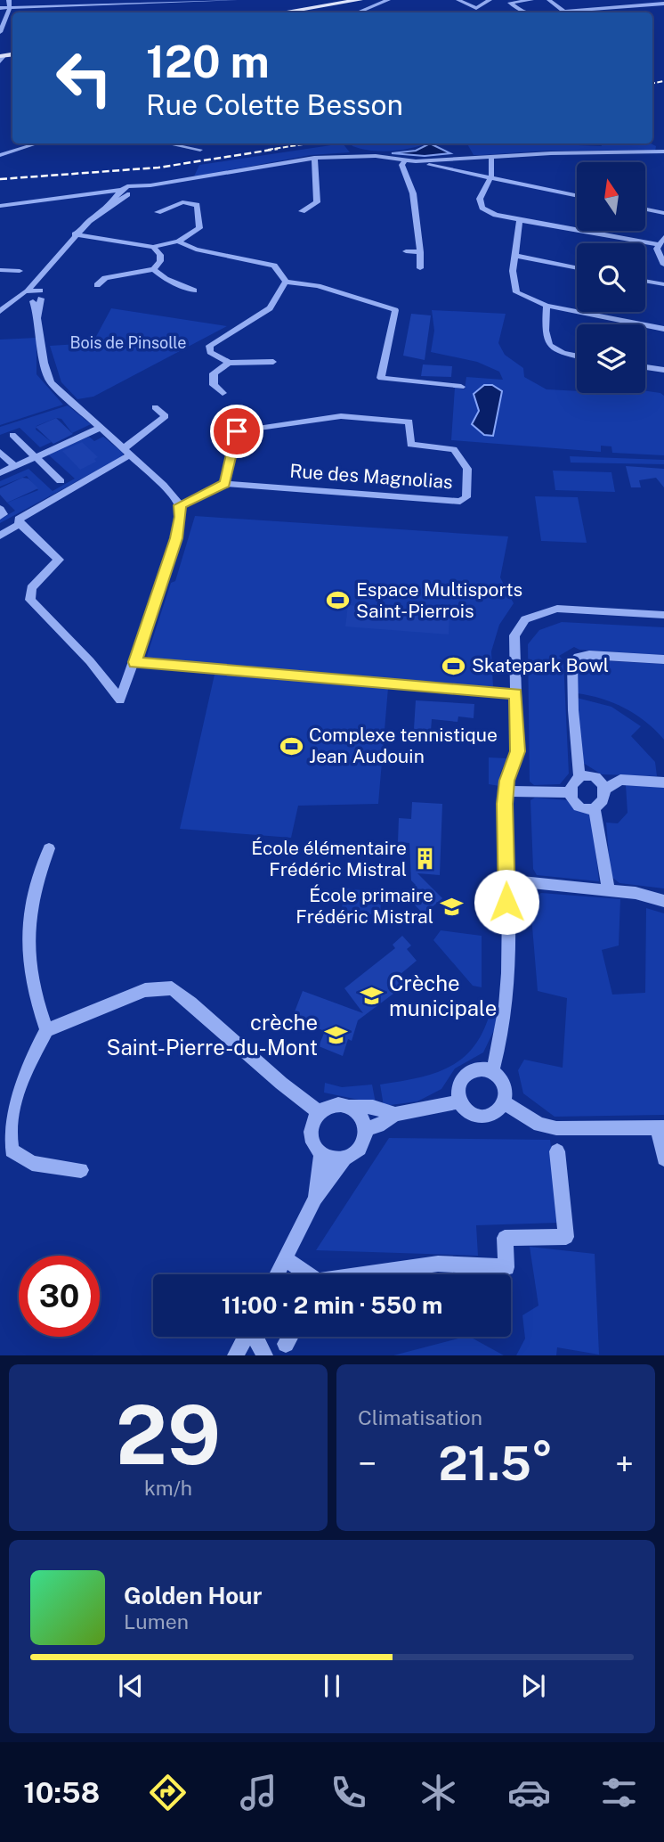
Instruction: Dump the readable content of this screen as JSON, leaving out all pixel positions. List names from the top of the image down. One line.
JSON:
{"streets":{"street":["Rue des Magnolias"]},"parks":["Bois de Pinsolle"],"places":{"sports":["Espace Multisports Saint-Pierrois","Skatepark Bowl","Complexe tennistique Jean Audouin"],"building":["École élémentaire Frédéric Mistral"],"school or university":["École primaire Frédéric Mistral","Crèche municipale","crèche Saint-Pierre-du-Mont"]},"north":"top","page":{"turn":["120 m","Rue Colette Besson"],"limit":"30","trip":"11:00 · 2 min · 550 m","tile":[["29","km/h"],"Climatisation"],"heat":["−","21.5°","+"],"song":["Golden Hour","Lumen"],"tabs":"10:58"}}
